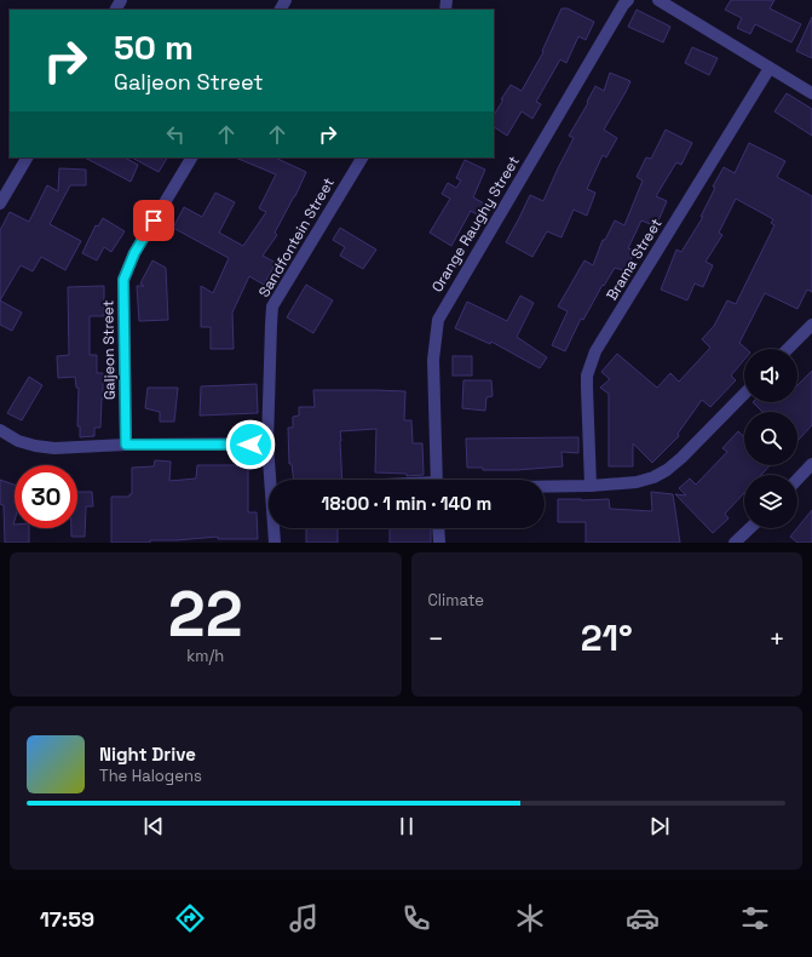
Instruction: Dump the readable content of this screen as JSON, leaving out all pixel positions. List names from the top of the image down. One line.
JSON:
{"streets":{"street":["Orange Raughy Street","Sandfontein Street","Brama Street","Galjeon Street"]},"page":{"turn":["50 m","Galjeon Street"],"limit":"30","trip":"18:00 · 1 min · 140 m","tile":[["22","km/h"],"Climate"],"heat":["−","21°","+"],"song":["Night Drive","The Halogens"],"tabs":"17:59"}}
